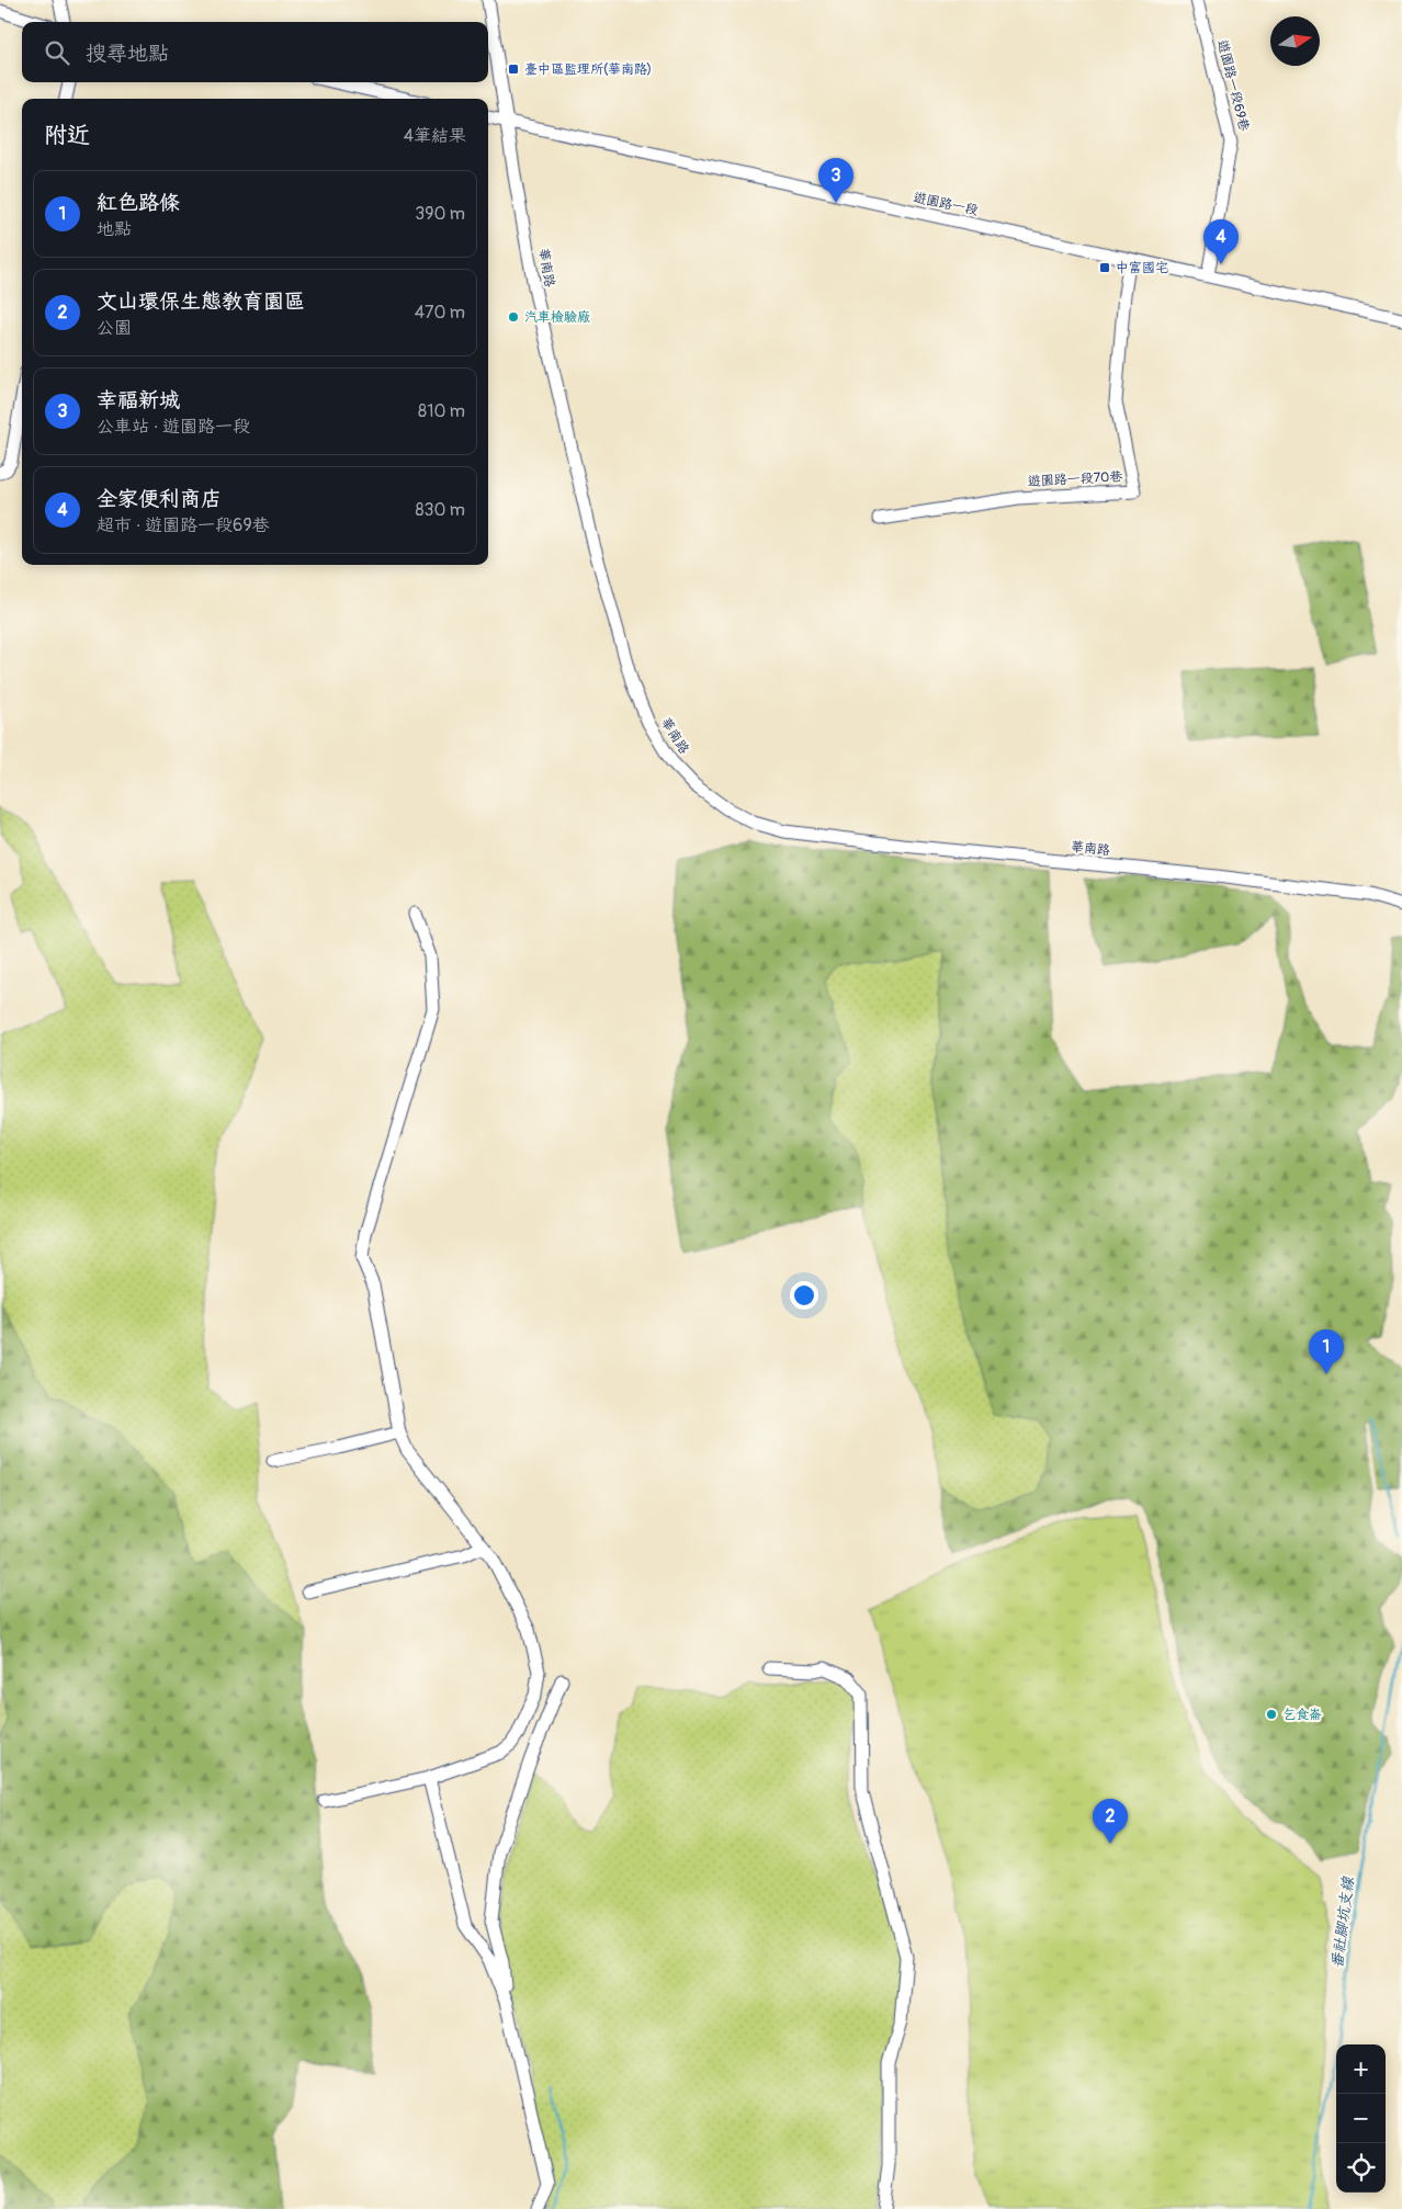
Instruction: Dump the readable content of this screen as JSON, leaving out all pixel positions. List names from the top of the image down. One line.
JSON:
{"streets":{"street":["遊園路一段69巷","遊園路一段","華南路","遊園路一段70巷"]},"crossings":[["遊園路一段69巷","遊園路一段"],["遊園路一段","華南路"],["遊園路一段","遊園路一段70巷"]],"water":["番社腳坑支線"],"places":{"transit":["臺中區監理所(華南路)","中富國宅"],"other":["汽車檢驗廠","乞食崙"]},"north":"right","page":{"search":"搜尋地點","heading":["附近","4筆結果"],"pins":["3","4","1","2"],"list":[{"mark":"1","name":"紅色路條","note":"地點","value":"390 m"},{"mark":"2","name":"文山環保生態教育園區","note":"公園","value":"470 m"},{"mark":"3","name":"幸福新城","note":"公車站 · 遊園路一段","value":"810 m"},{"mark":"4","name":"全家便利商店","note":"超市 · 遊園路一段69巷","value":"830 m"}],"map_buttons":["+","−"]}}
